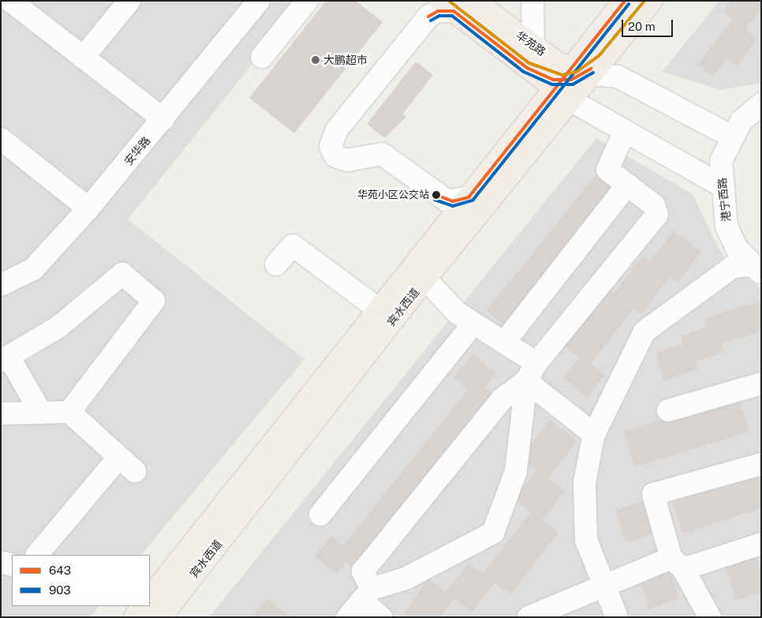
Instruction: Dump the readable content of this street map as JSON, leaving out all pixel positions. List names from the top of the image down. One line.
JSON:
{"streets":{"main road":["华苑路","宾水西道"],"street":["安华路","港宁西路"]},"crossings":[["华苑路","宾水西道"]],"places":["大鹏超市","华苑小区公交站"],"lines":["transit line 643","transit line 903"],"legend":["643","903"],"scale_bar":"20 m"}
